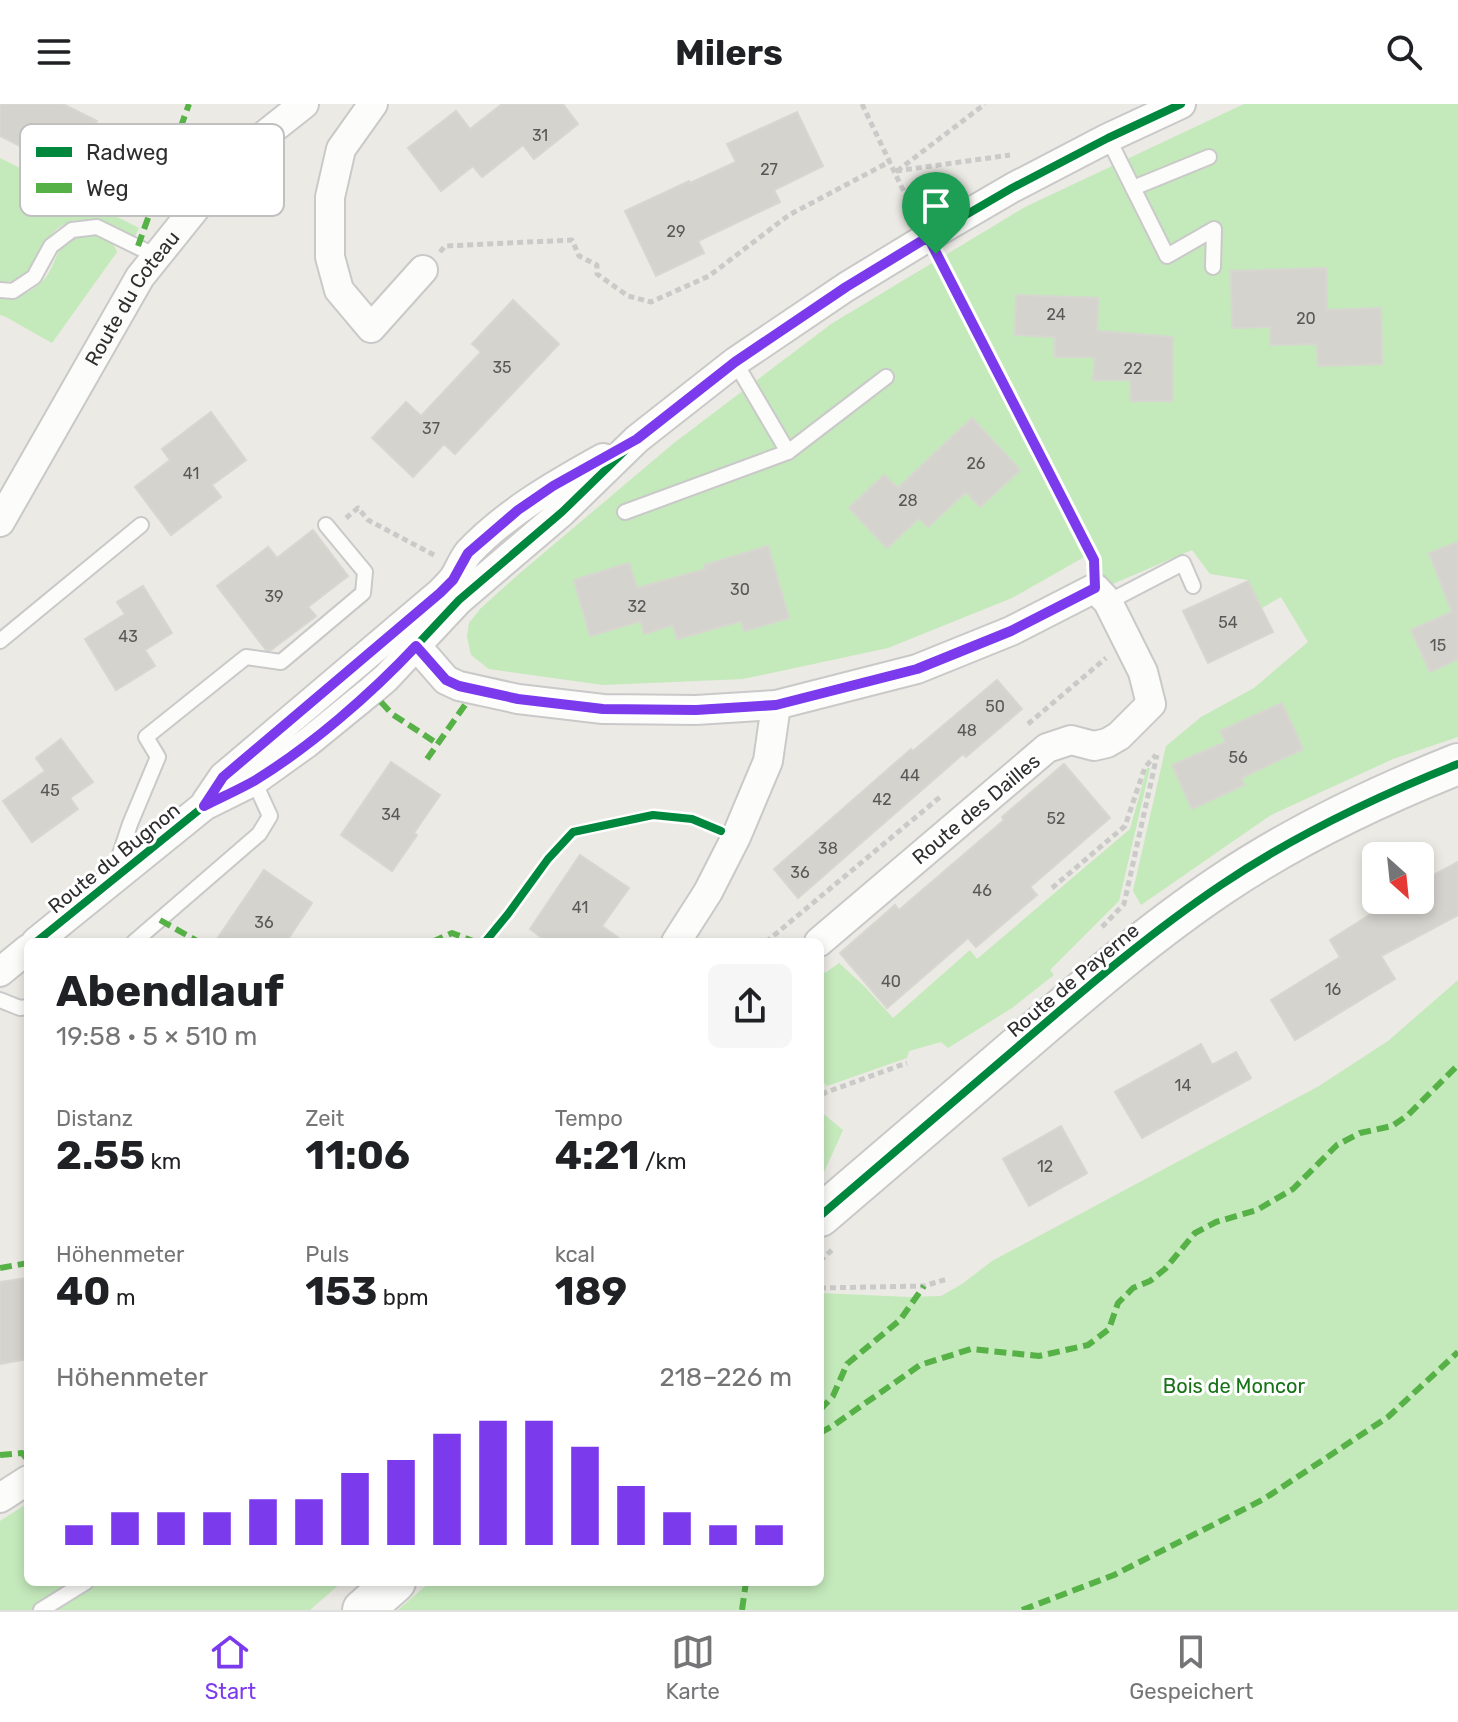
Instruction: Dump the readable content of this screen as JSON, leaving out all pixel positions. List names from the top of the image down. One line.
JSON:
{"streets":{"main road":["Route de Payerne"],"street":["Route du Coteau","Route des Dailles","Route du Bugnon"]},"parks":["Bois de Moncor"],"house_numbers":["31","27","29","24","20","35","22","37","26","41","28","30","39","32","54","43","15","50","48","56","44","45","42","34","52","38","36","46","41","36","40","16","14","12"],"legend":["Radweg","Weg"],"north":"bottom right","page":{"header":"Milers","heading":["Abendlauf","19:58 · 5 × 510 m"],"stats":[["Distanz","2.55 km"],["Zeit","11:06"],["Tempo","4:21 /km"],["Höhenmeter","40 m"],["Puls","153 bpm"],["kcal","189"]],"chart":["Höhenmeter","218–226 m"],"tabs":["Start","Karte","Gespeichert"]}}
